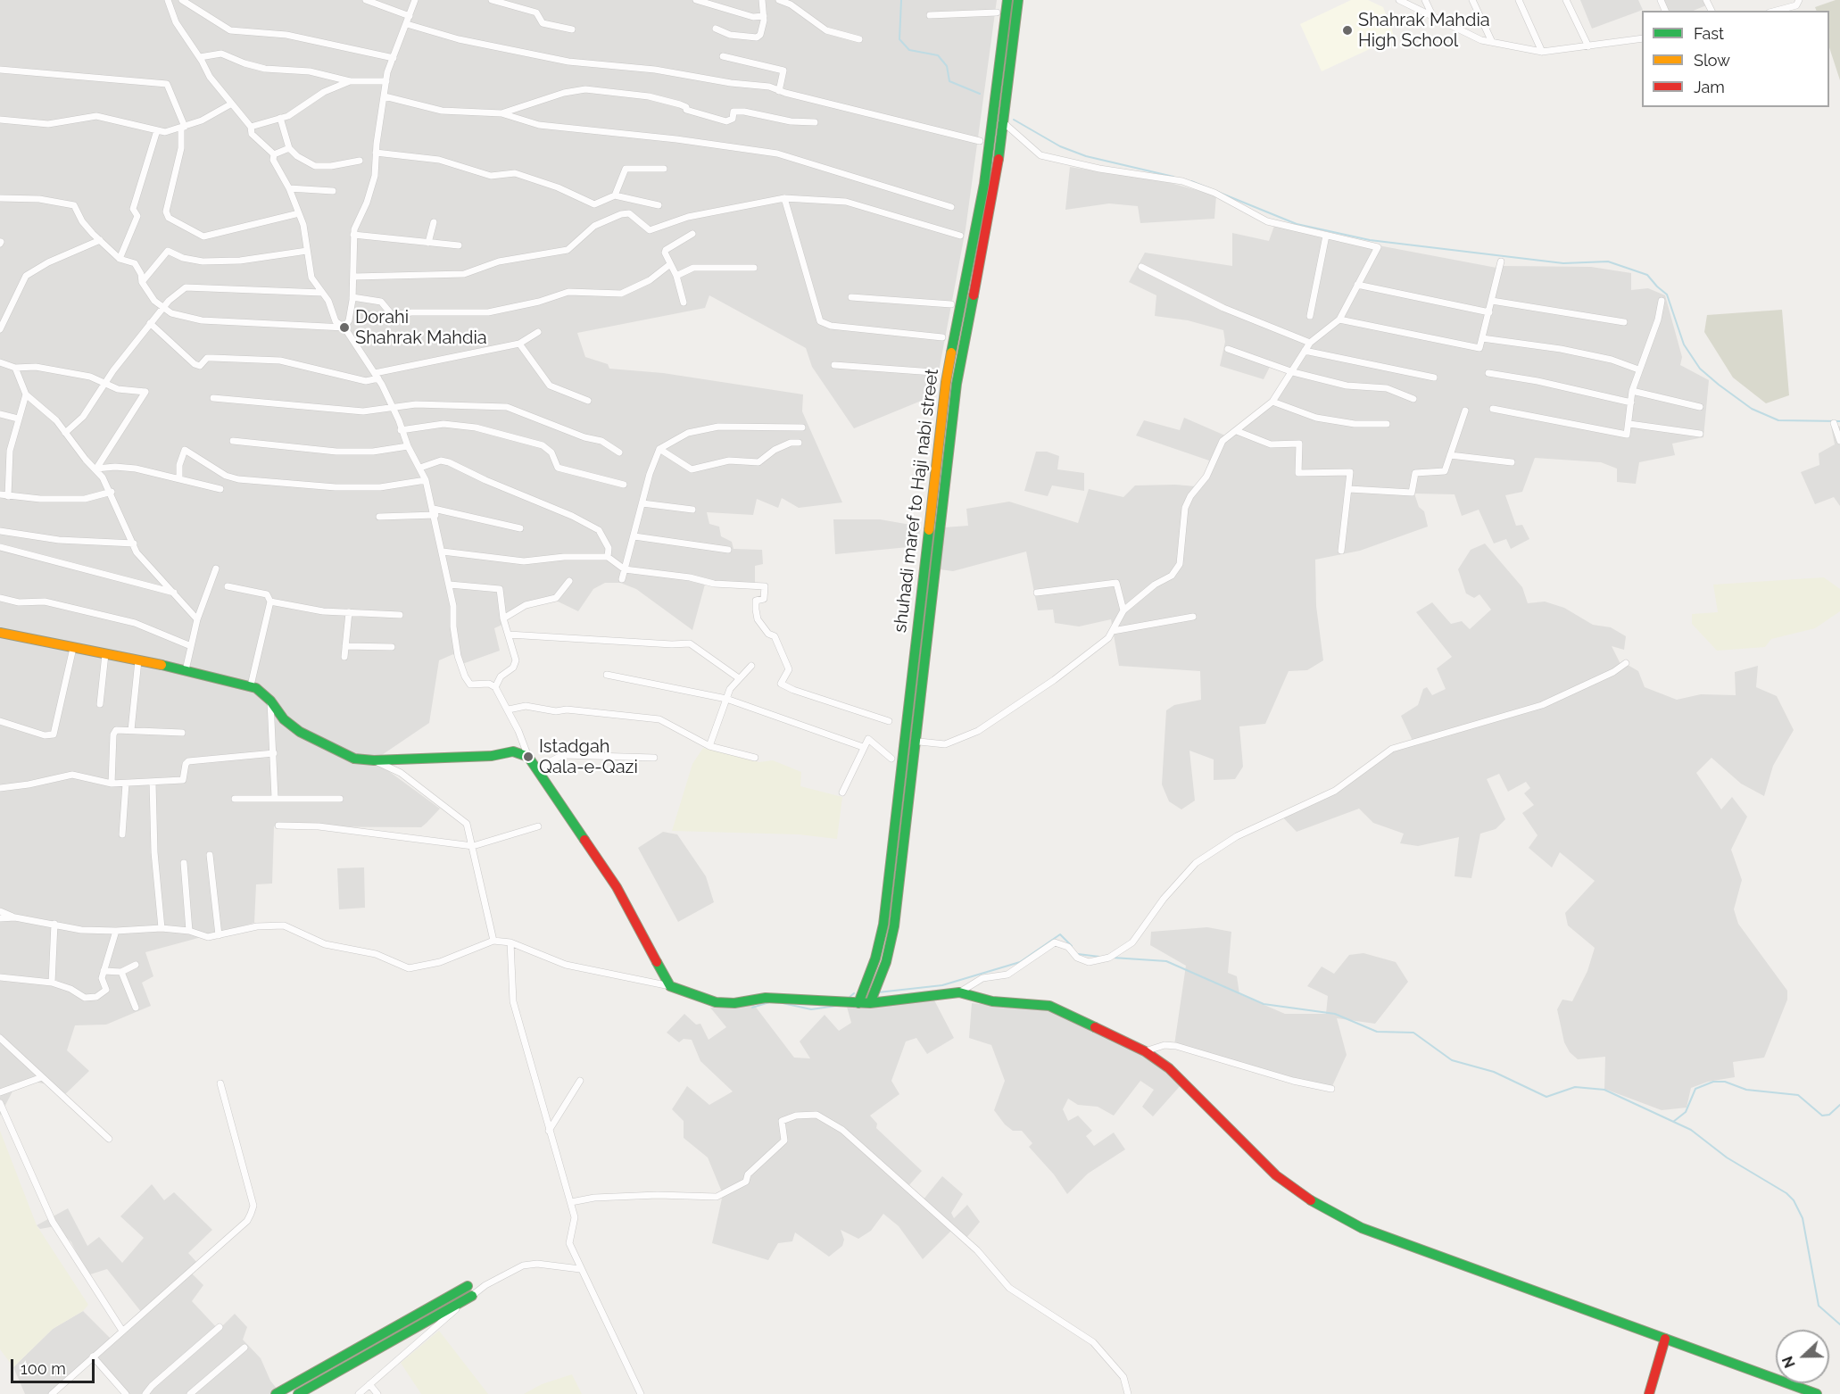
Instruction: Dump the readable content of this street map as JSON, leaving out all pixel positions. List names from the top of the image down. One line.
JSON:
{"streets":{"main road":["shuhadi maref to Haji nabi street"]},"places":["Shahrak Mahdia High School","Dorahi Shahrak Mahdia","Istadgah Qala-e-Qazi"],"legend":["Fast","Slow","Jam"],"scale_bar":"100 m","north":"left"}
